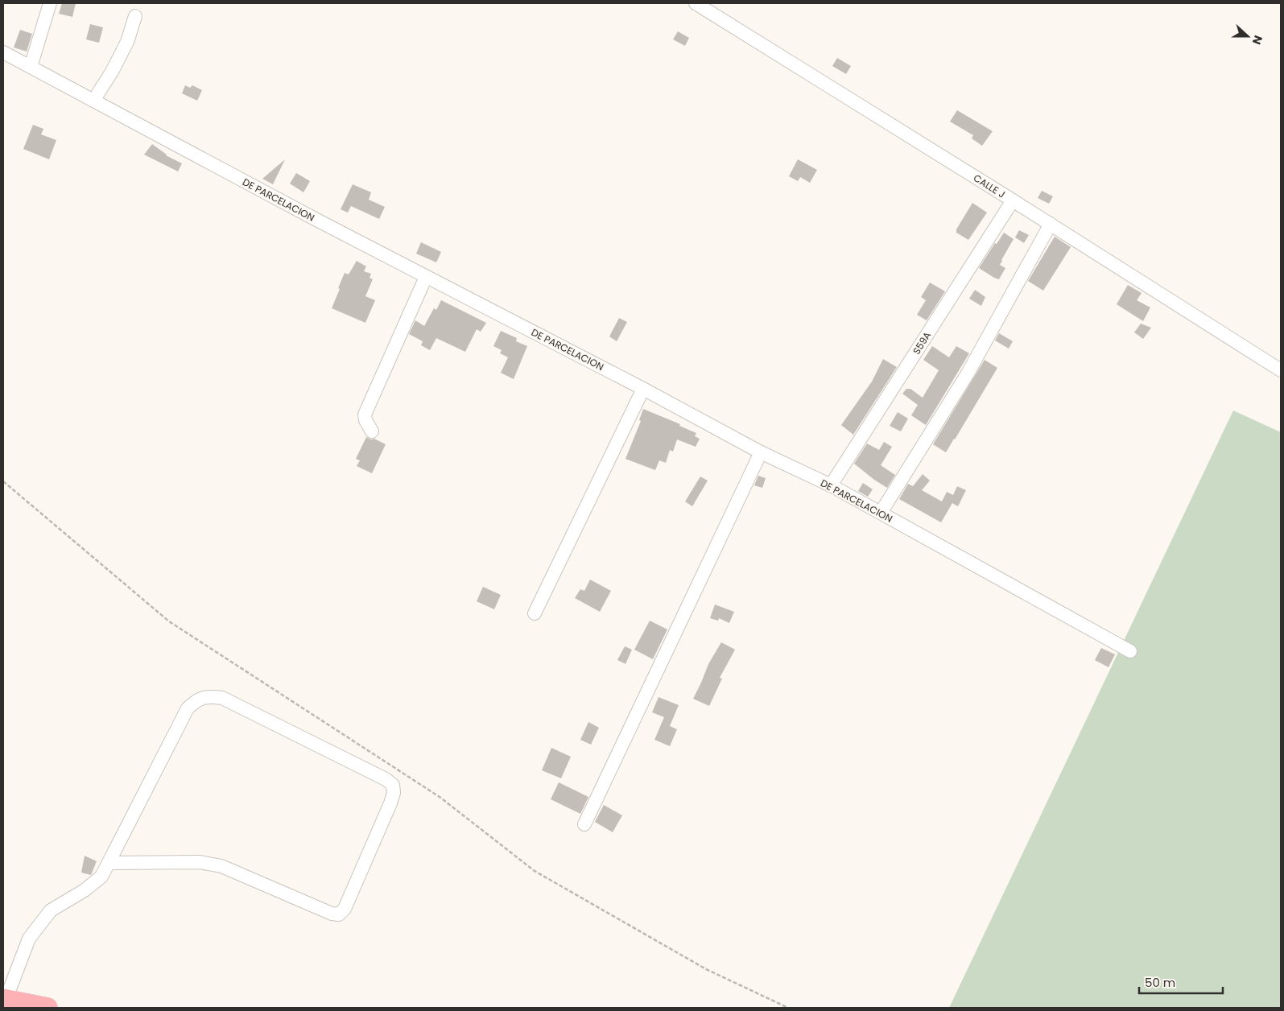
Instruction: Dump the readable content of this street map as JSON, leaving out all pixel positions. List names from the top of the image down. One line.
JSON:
{"streets":{"street":["CALLE J","DE PARCELACION","S59A"]},"crossings":[["CALLE J","S59A"],["DE PARCELACION","S59A"]],"scale_bar":"50 m","north":"right"}
